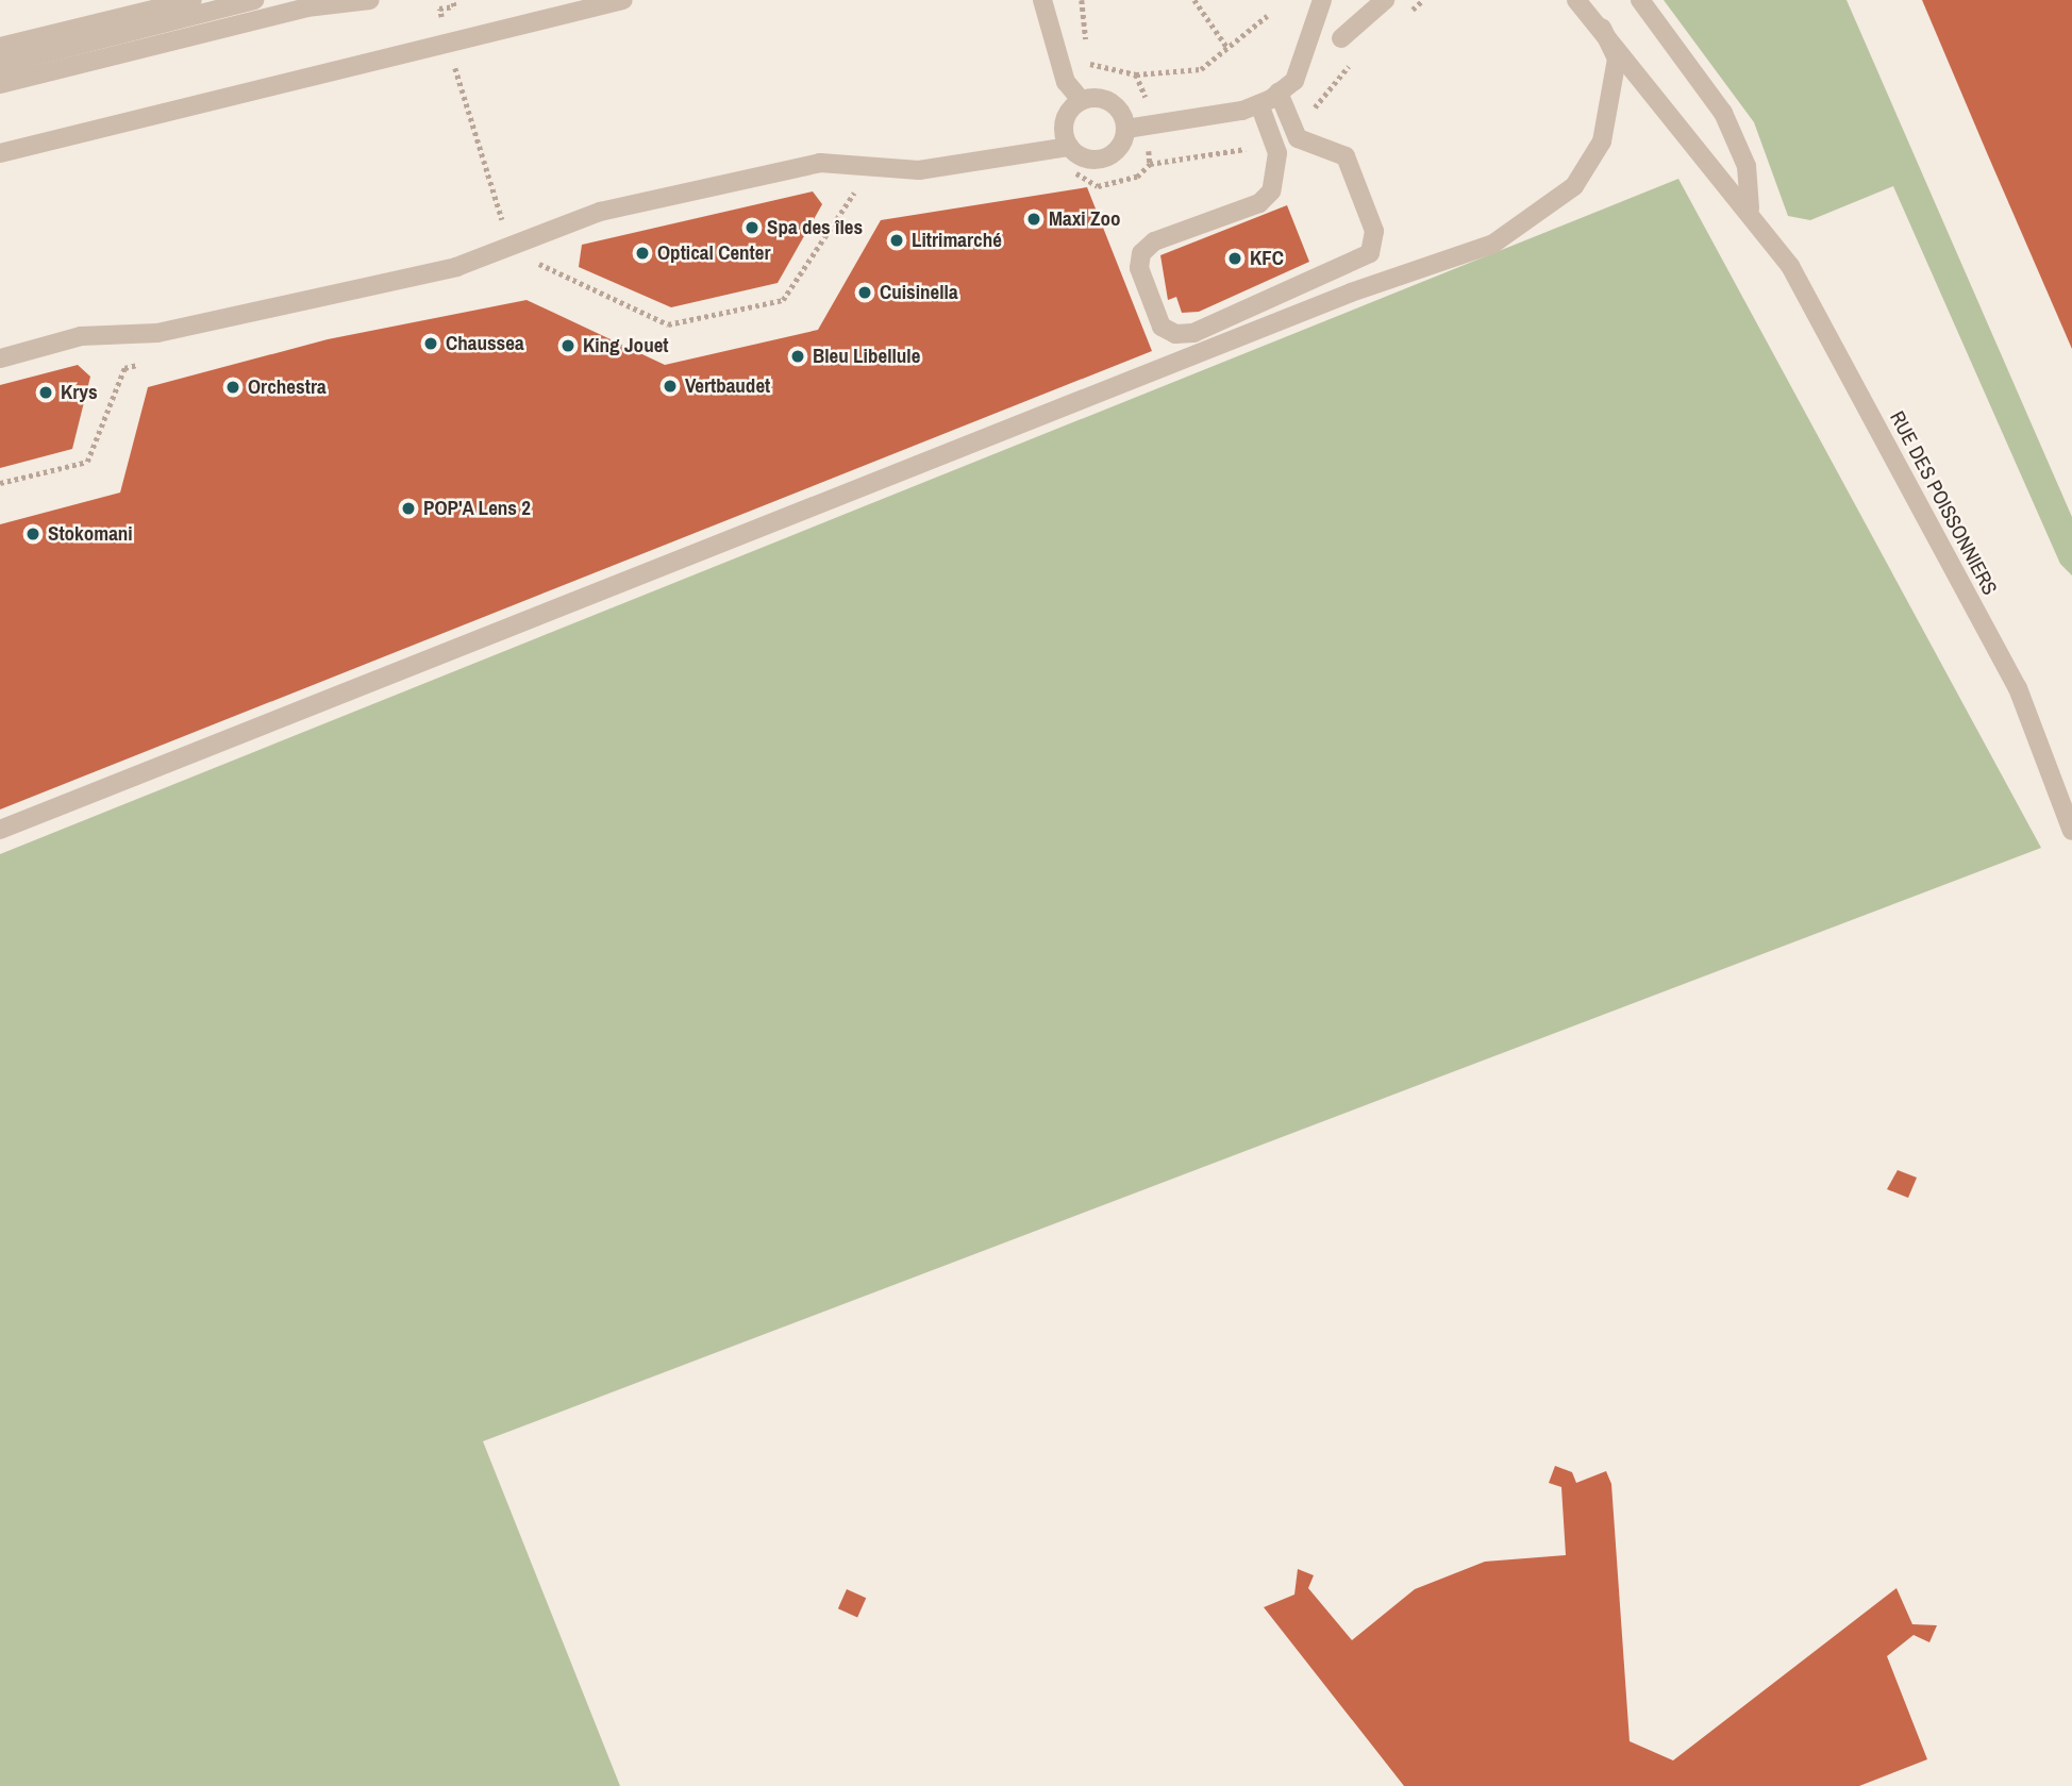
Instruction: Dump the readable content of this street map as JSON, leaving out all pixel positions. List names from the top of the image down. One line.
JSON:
{"streets":{"street":["RUE DES POISSONNIERS"]},"places":["Maxi Zoo","Spa des îles","Litrimarché","Optical Center","KFC","Cuisinella","Chaussea","King Jouet","Bleu Libellule","Vertbaudet","Orchestra","Krys","POP'A Lens 2","Stokomani"]}
